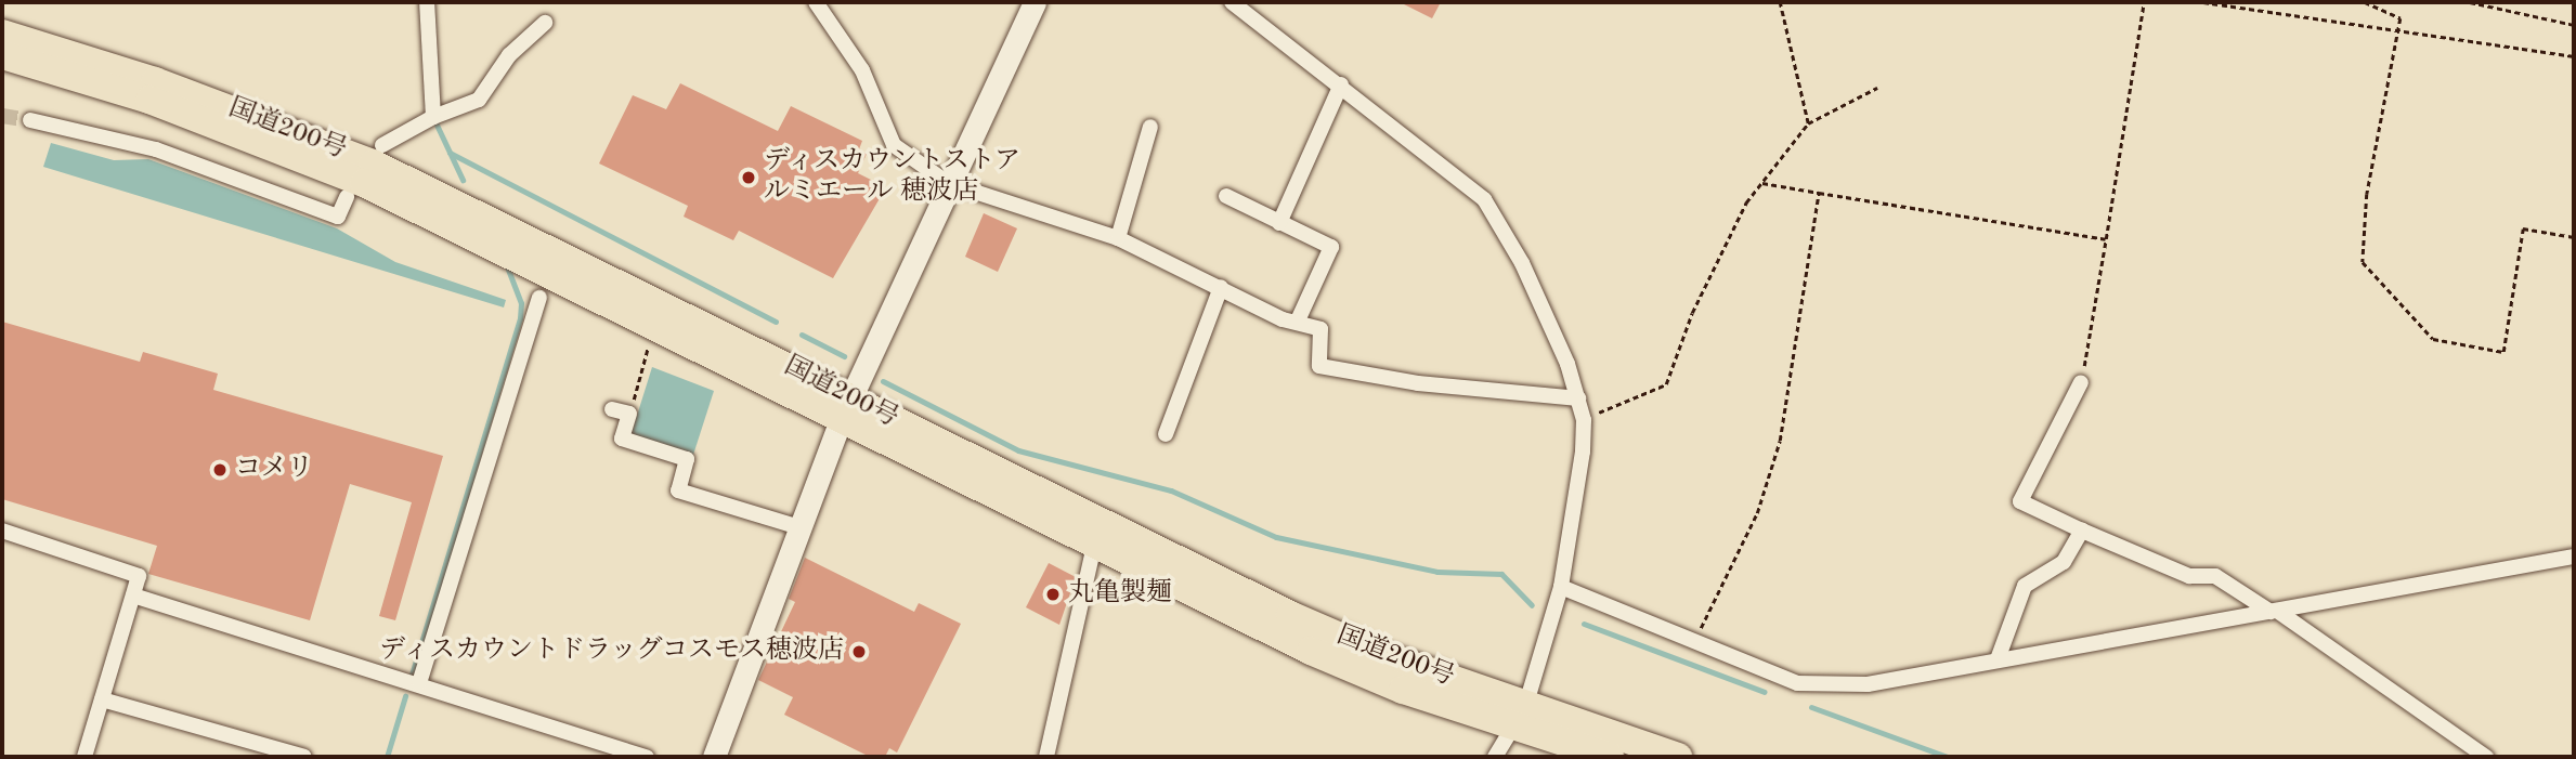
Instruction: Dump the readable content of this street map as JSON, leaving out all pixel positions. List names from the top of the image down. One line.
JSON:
{"streets":{"highway":["国道200号"]},"places":["ディスカウントストア ルミエール 穂波店","コメリ","丸亀製麺","ディスカウントドラッグコスモス穂波店"]}
